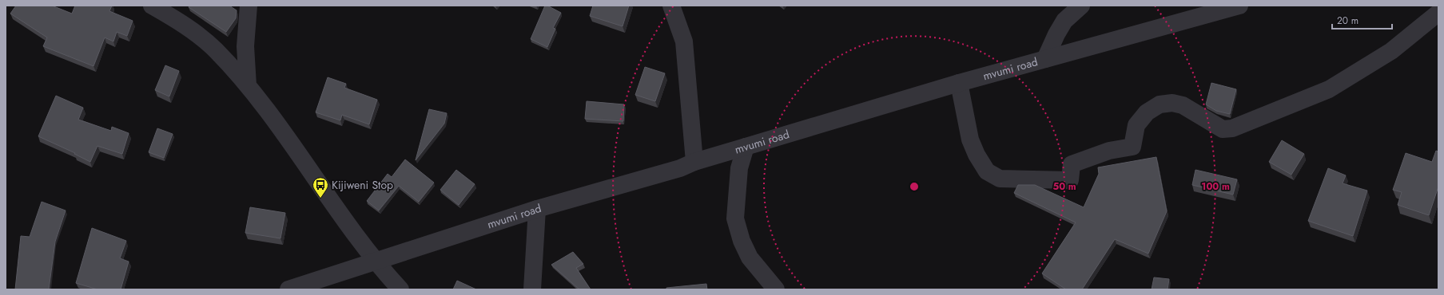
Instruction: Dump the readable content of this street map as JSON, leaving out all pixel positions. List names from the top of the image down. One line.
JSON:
{"streets":{"street":["mvumi road"]},"places":{"bus stop":["Kijiweni Stop"]},"scale_bar":"20 m","rings":["50 m","100 m"]}
